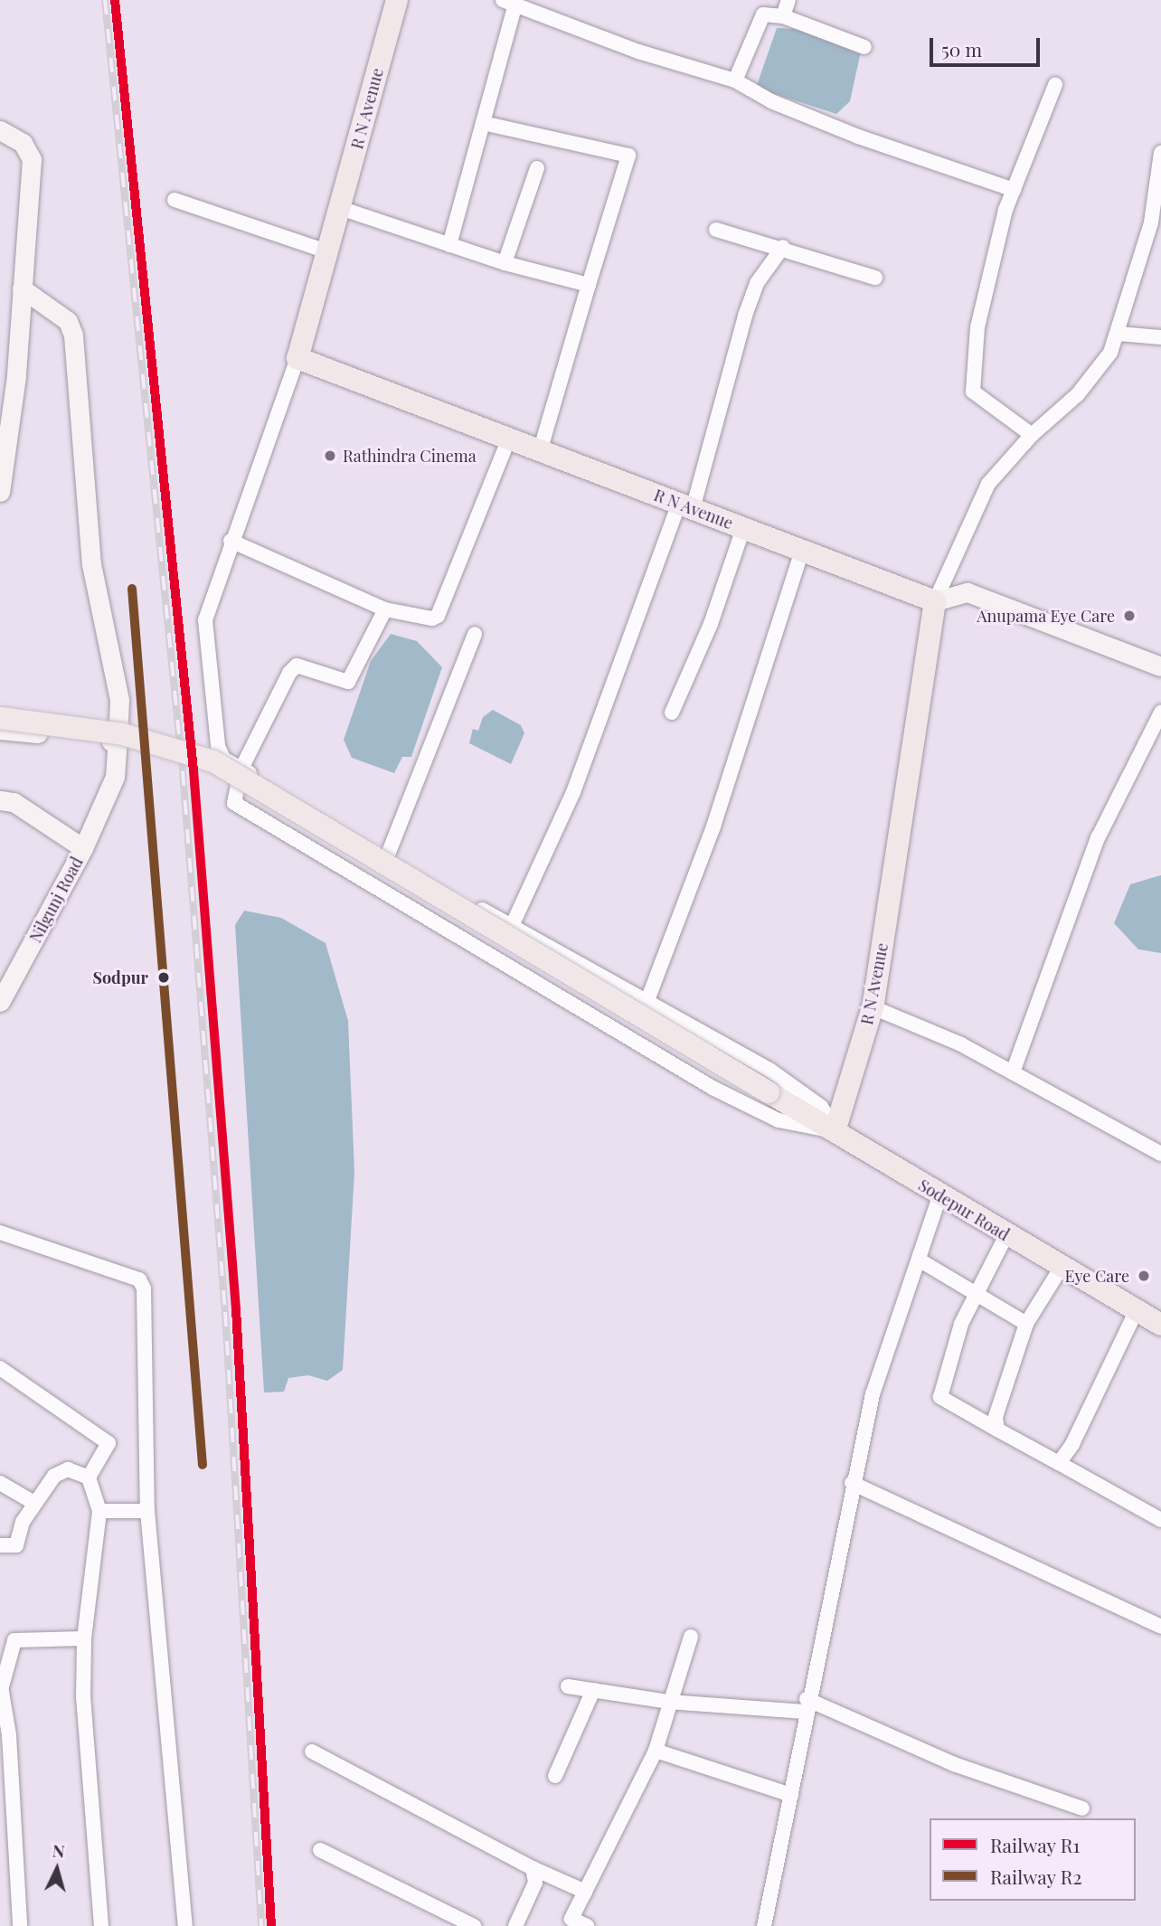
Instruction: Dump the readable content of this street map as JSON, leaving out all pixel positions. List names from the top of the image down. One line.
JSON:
{"streets":{"main road":["R N Avenue","Sodepur Road"],"street":["Nilgunj Road"]},"crossings":[["R N Avenue","Sodepur Road"]],"places":["Rathindra Cinema","Anupama Eye Care","Sodpur","Eye Care"],"lines":["rail line R1","rail line R2"],"legend":["Railway R1","Railway R2"],"scale_bar":"50 m","north":"top"}
